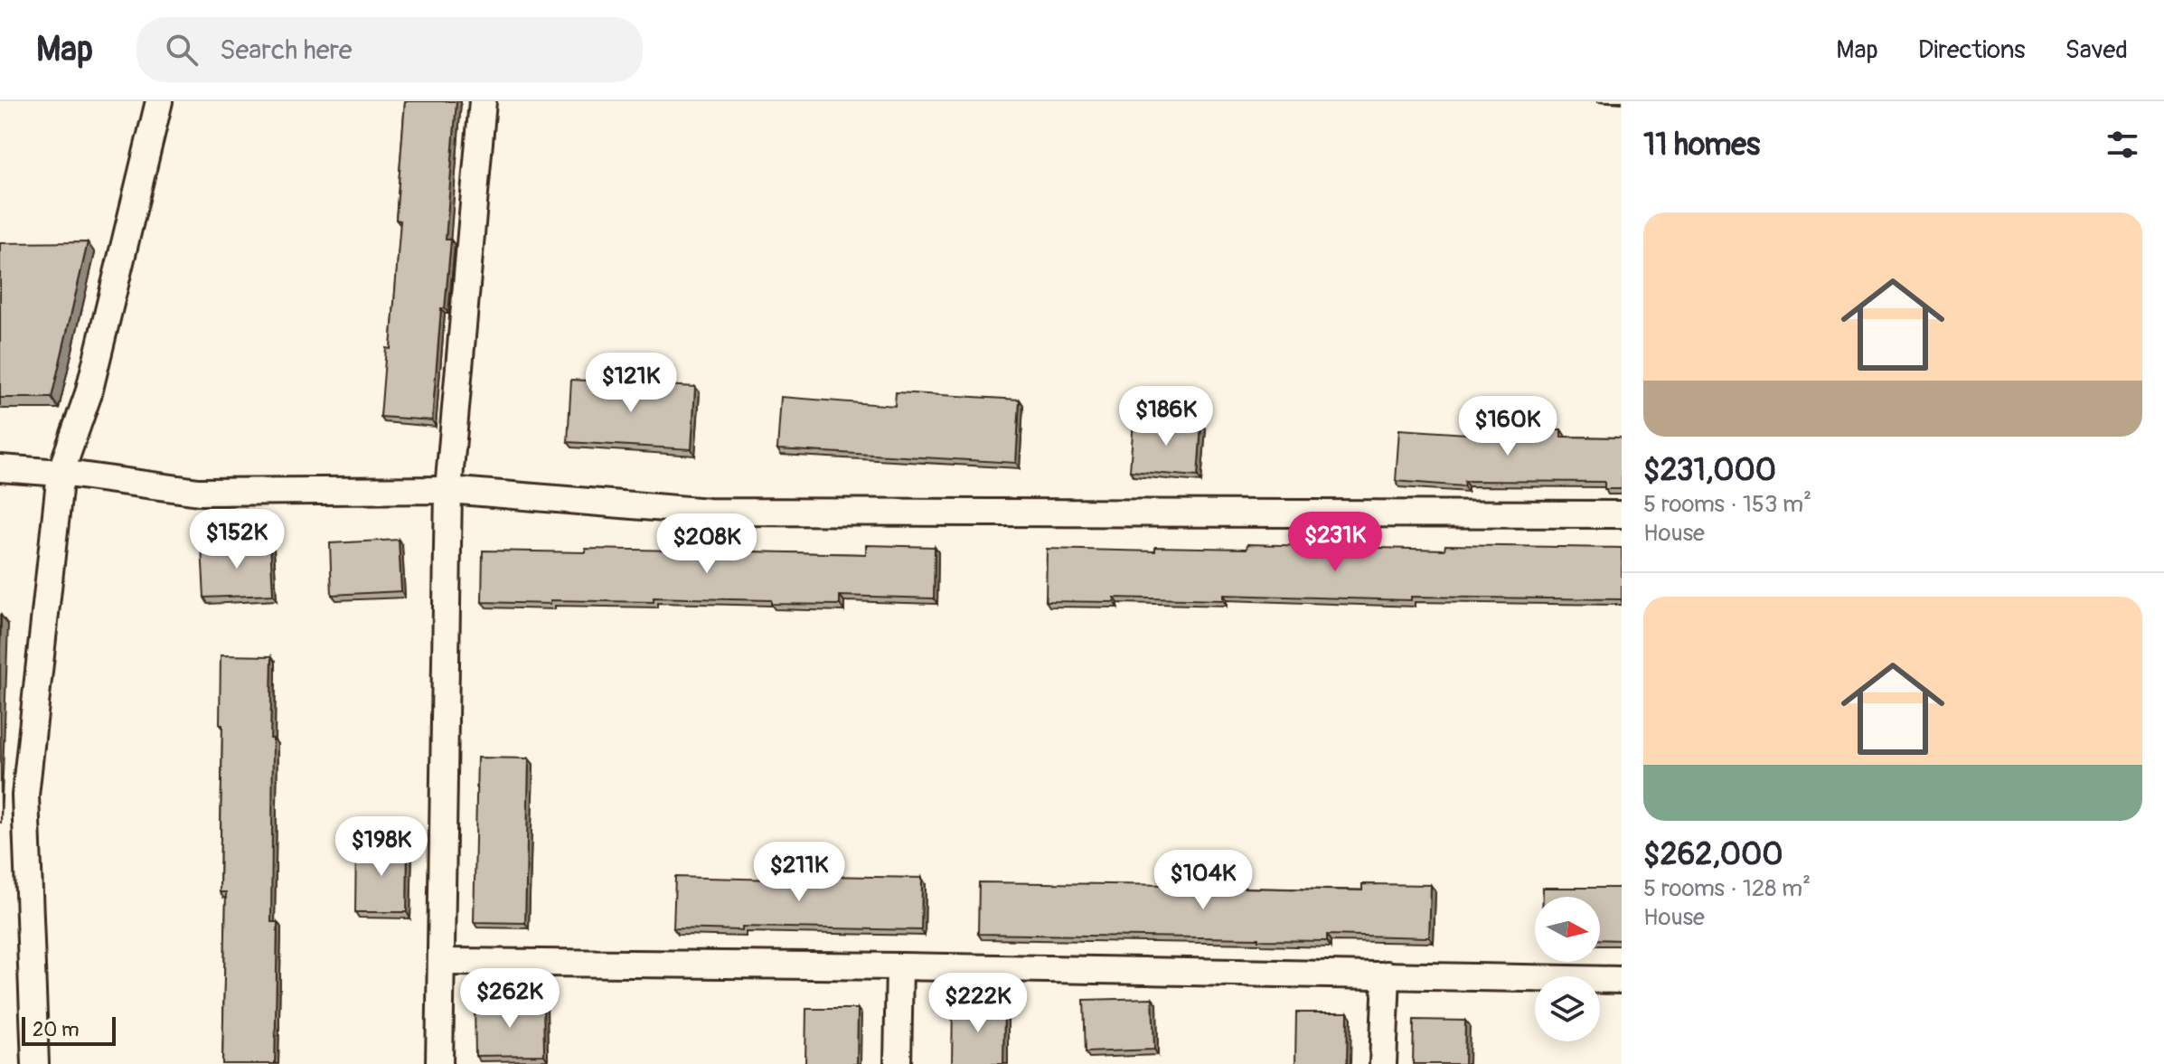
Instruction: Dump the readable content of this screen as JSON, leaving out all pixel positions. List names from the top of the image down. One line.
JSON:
{"scale_bar":"20 m","north":"right","page":{"header":"Map","search":"Search here","nav":["Map","Directions","Saved"],"heading":"11 homes","list":[{"name":"$231,000","note":"5 rooms · 153 m² · House"},{"name":"$262,000","note":"5 rooms · 128 m² · House"}],"price":["$121K","$186K","$160K","$152K","$231K","$208K","$198K","$211K","$104K","$262K","$222K"],"scale":"20 m"}}
